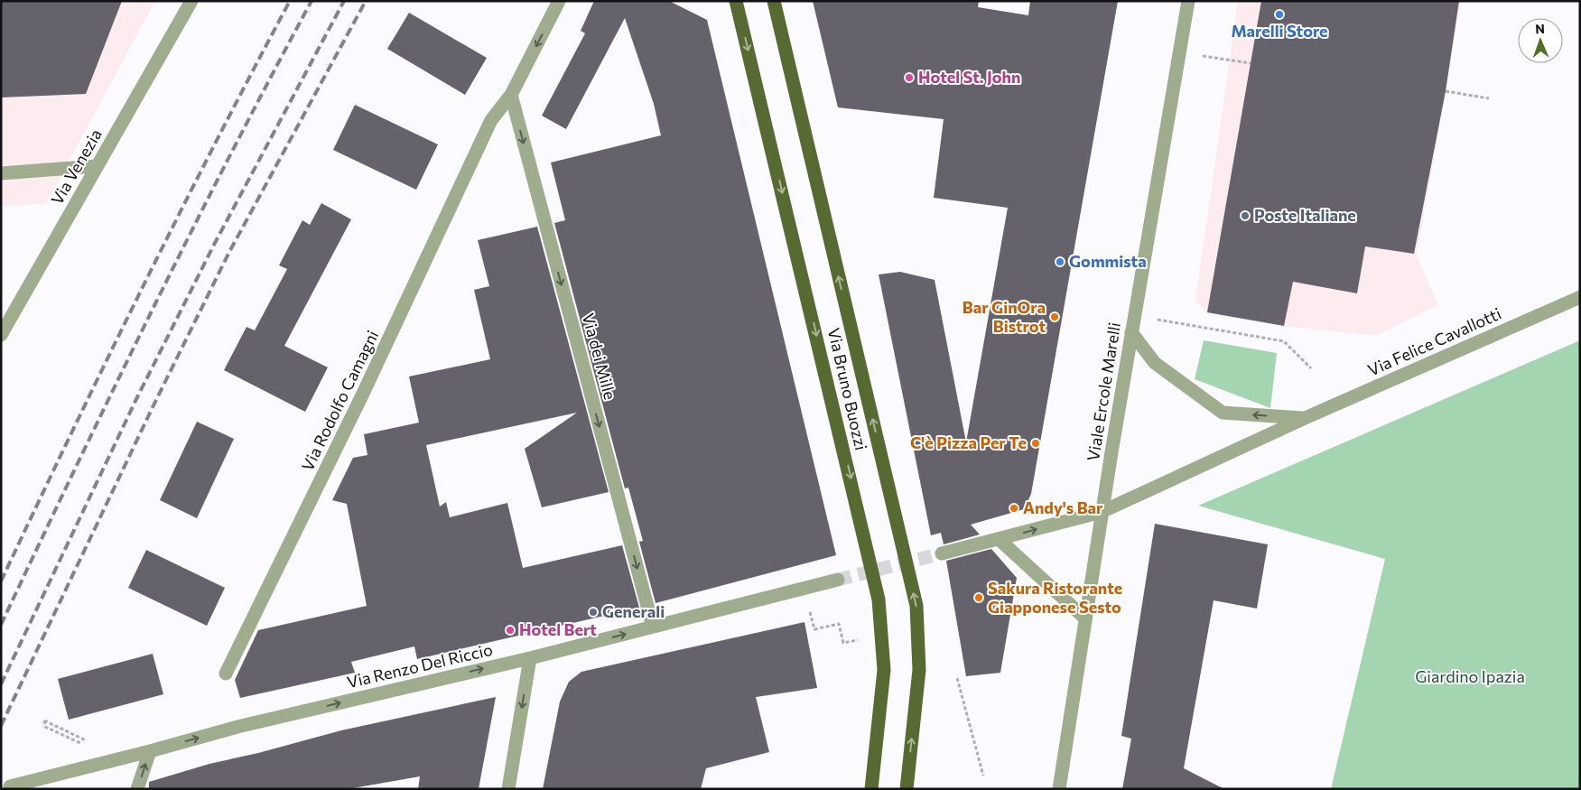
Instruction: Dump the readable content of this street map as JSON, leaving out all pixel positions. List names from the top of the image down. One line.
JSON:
{"streets":{"main road":["Via Bruno Buozzi"],"street":["Via Venezia","Via Felice Cavallotti","Via dei Mille","Viale Ercole Marelli","Via Rodolfo Camagni","Via Renzo Del Riccio"]},"crossings":[["Via Felice Cavallotti","Viale Ercole Marelli"],["Via dei Mille","Via Rodolfo Camagni"],["Via dei Mille","Via Renzo Del Riccio"]],"one_way":["Via dei Mille","Via Renzo Del Riccio"],"parks":["Giardino Ipazia"],"places":["Marelli Store","Hotel St. John","Poste Italiane","Gommista","Bar GinOra Bistrot","C'è Pizza Per Te","Andy's Bar","Sakura Ristorante Giapponese Sesto","Generali","Hotel Bert"],"north":"top"}
